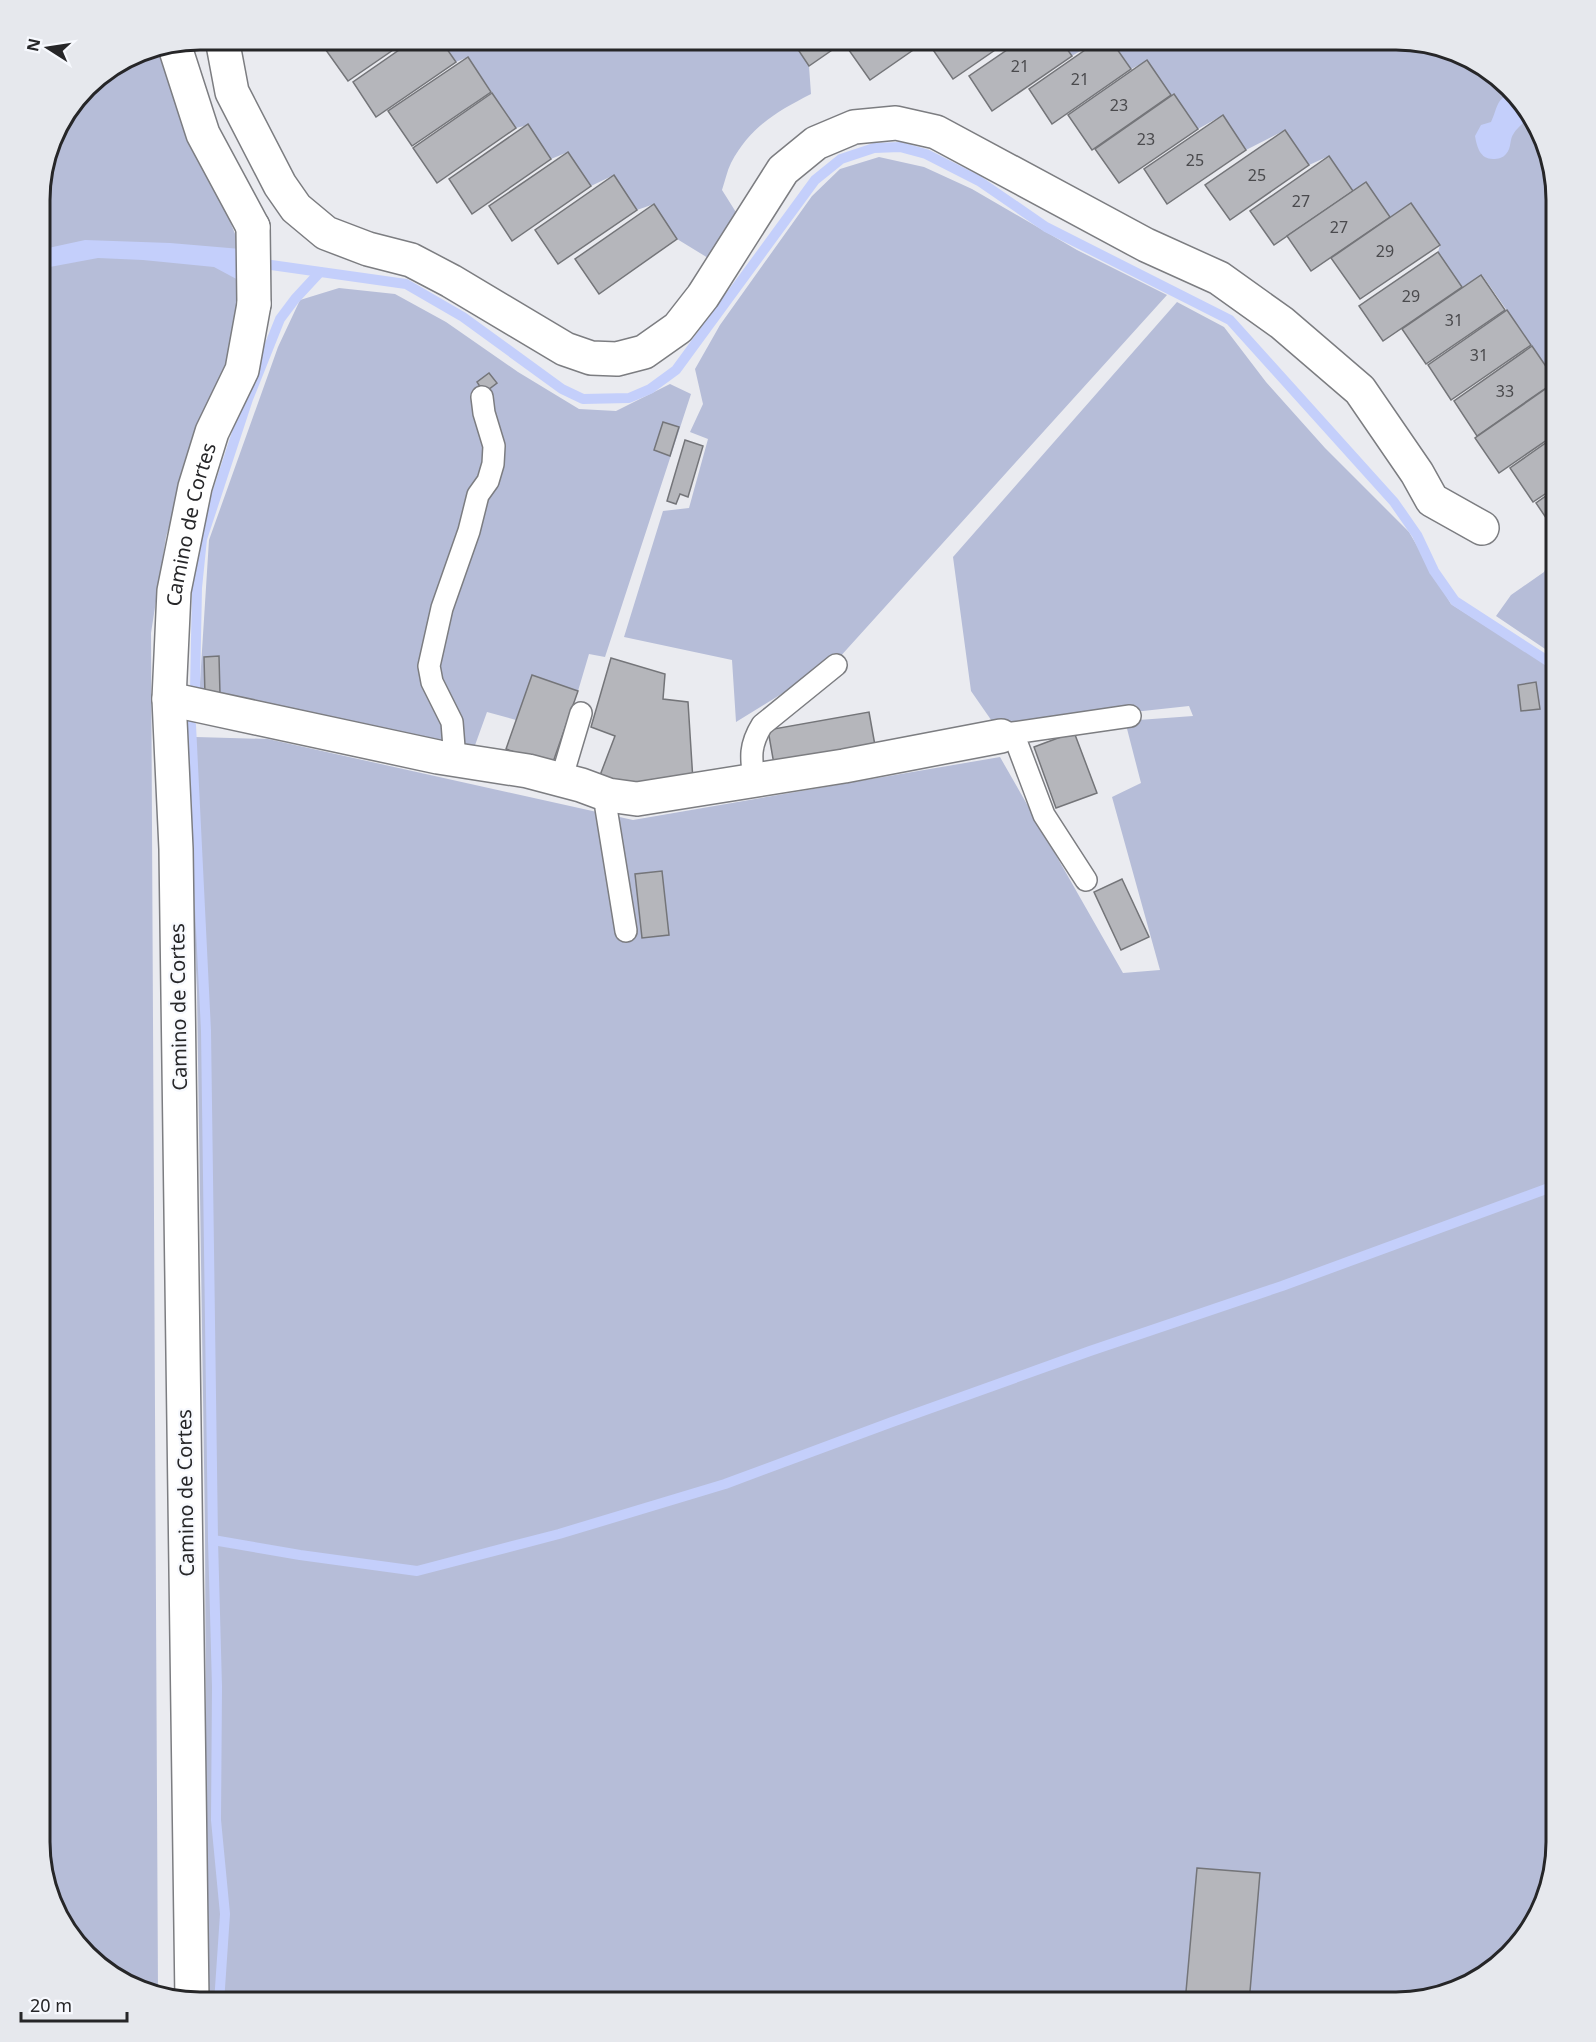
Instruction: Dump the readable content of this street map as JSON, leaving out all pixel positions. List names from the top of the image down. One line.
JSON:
{"streets":{"street":["Camino de Cortes"]},"house_numbers":["21","21","23","23","25","25","27","27","29","29","31","31","33"],"scale_bar":"20 m","north":"left"}
